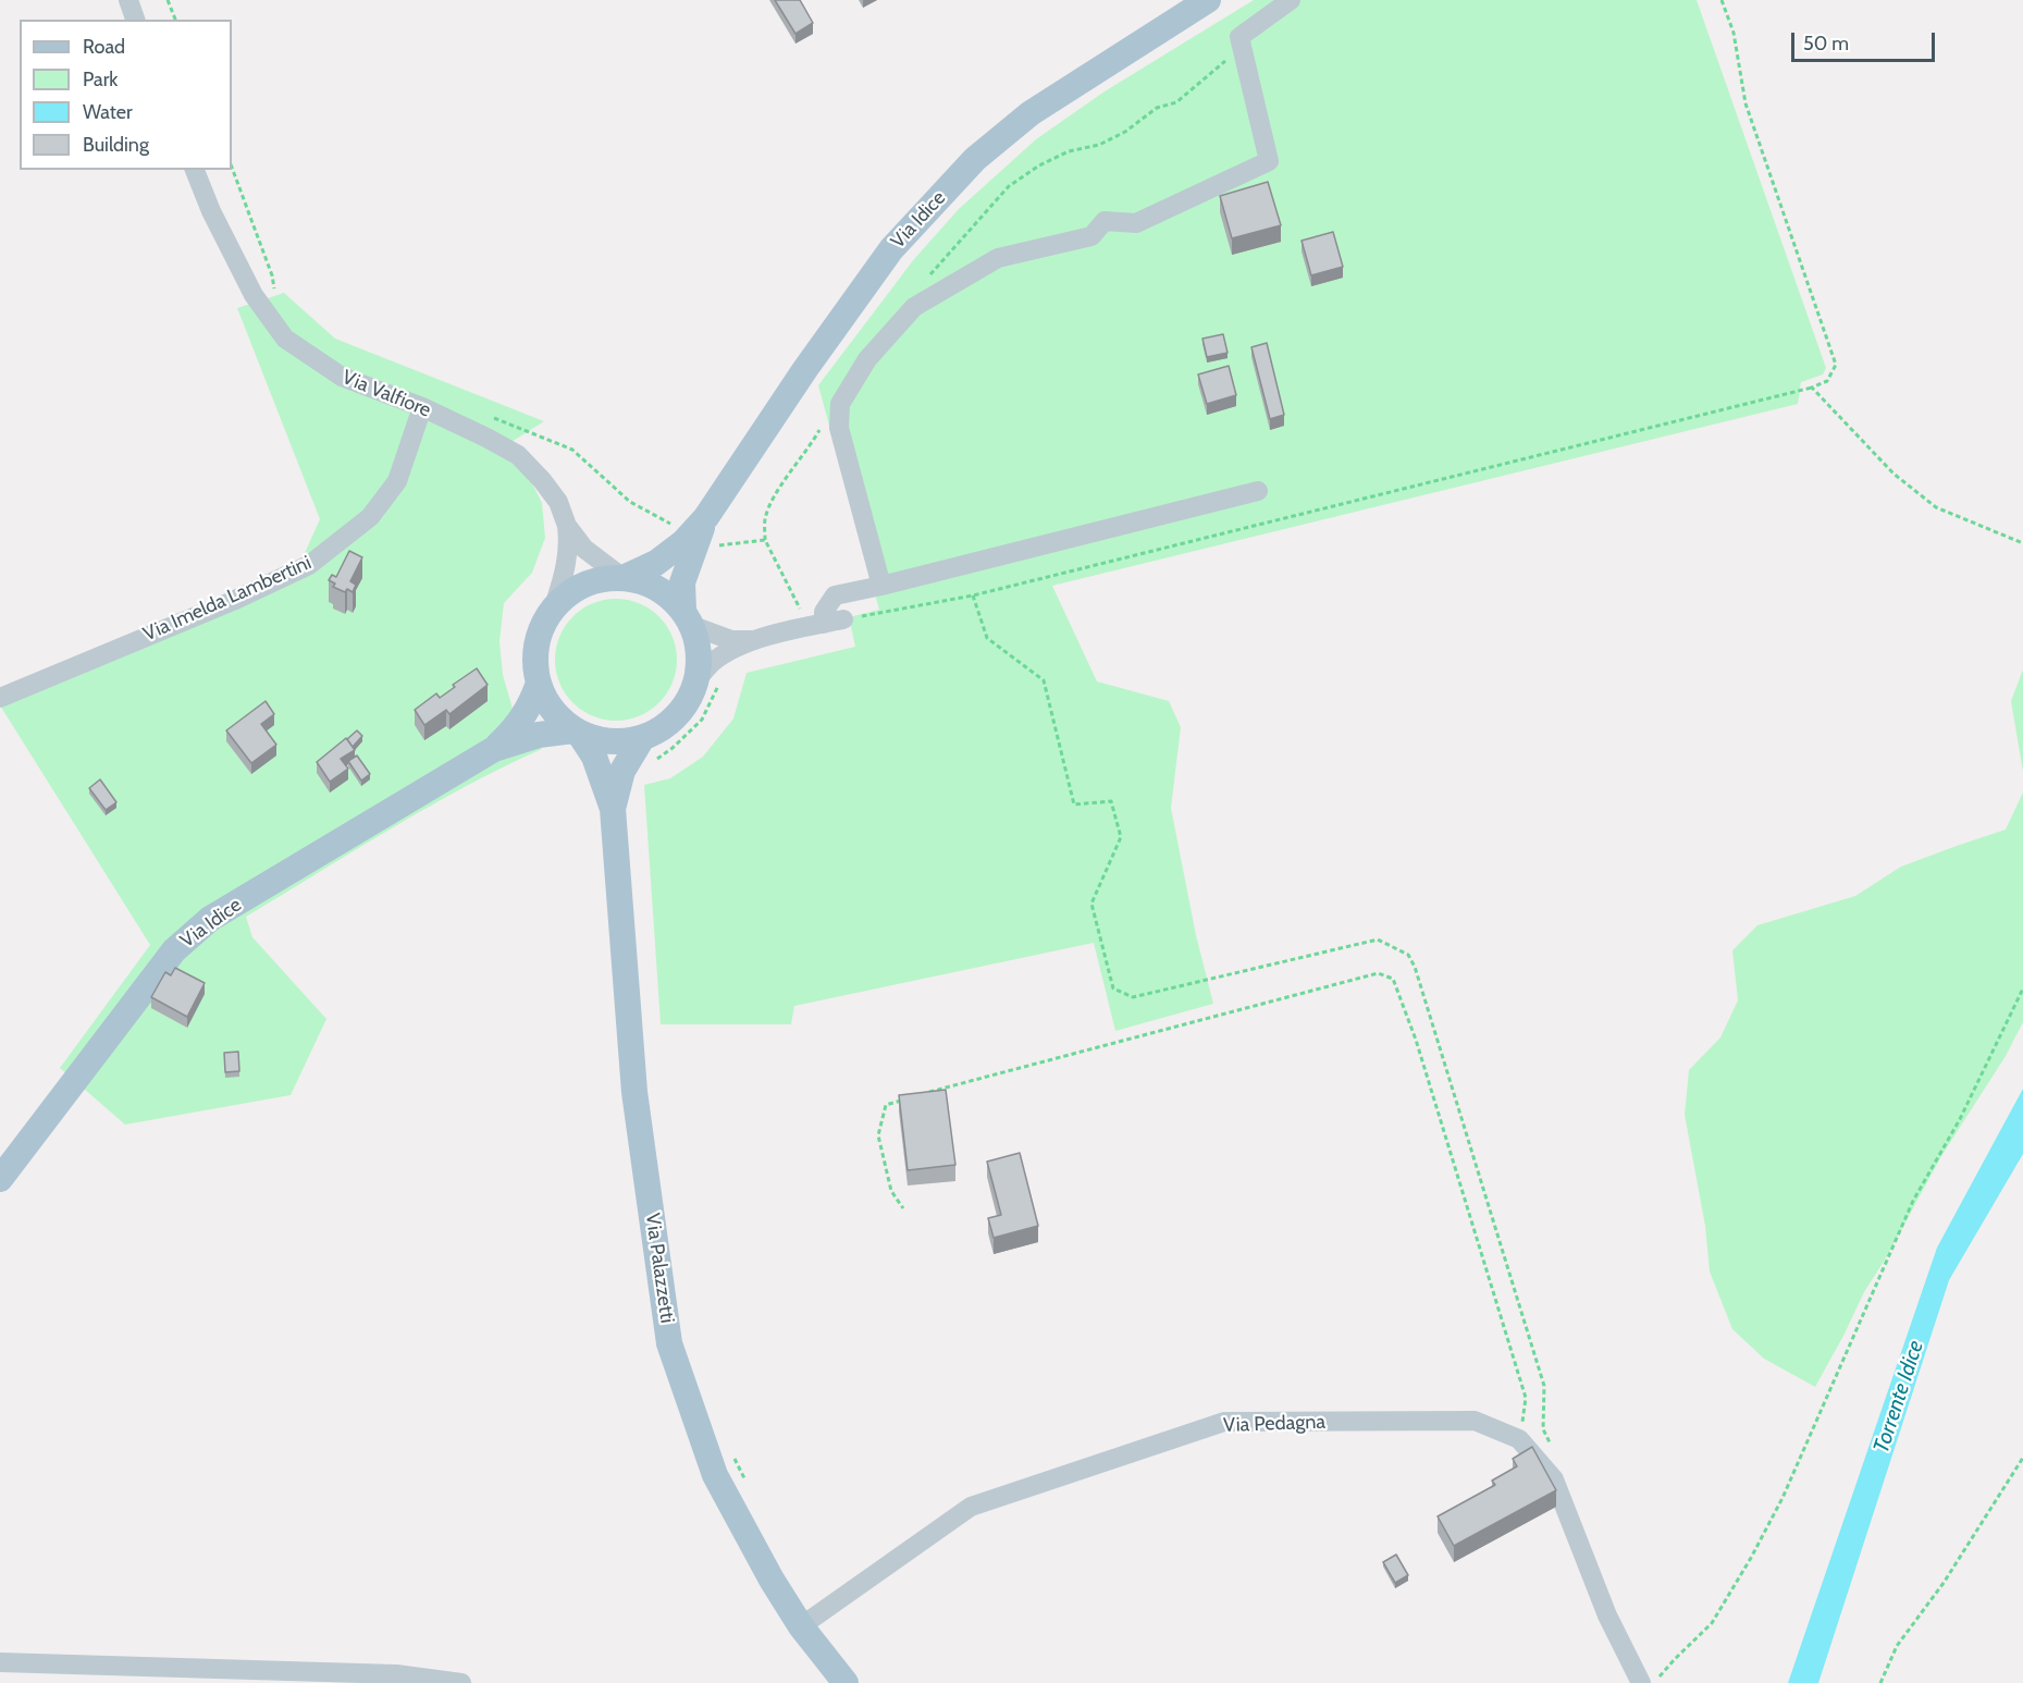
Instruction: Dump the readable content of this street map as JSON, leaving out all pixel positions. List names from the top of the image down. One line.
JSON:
{"streets":{"main road":["Via Idice","Via Palazzetti"],"street":["Via Valfiore","Via Imelda Lambertini","Via Pedagna"]},"crossings":[["Via Idice","Via Valfiore"],["Via Idice","Via Palazzetti"],["Via Valfiore","Via Imelda Lambertini"],["Via Valfiore","Via Palazzetti"],["Via Palazzetti","Via Pedagna"]],"water":["Torrente Idice"],"legend":["Road","Park","Water","Building"],"scale_bar":"50 m"}
